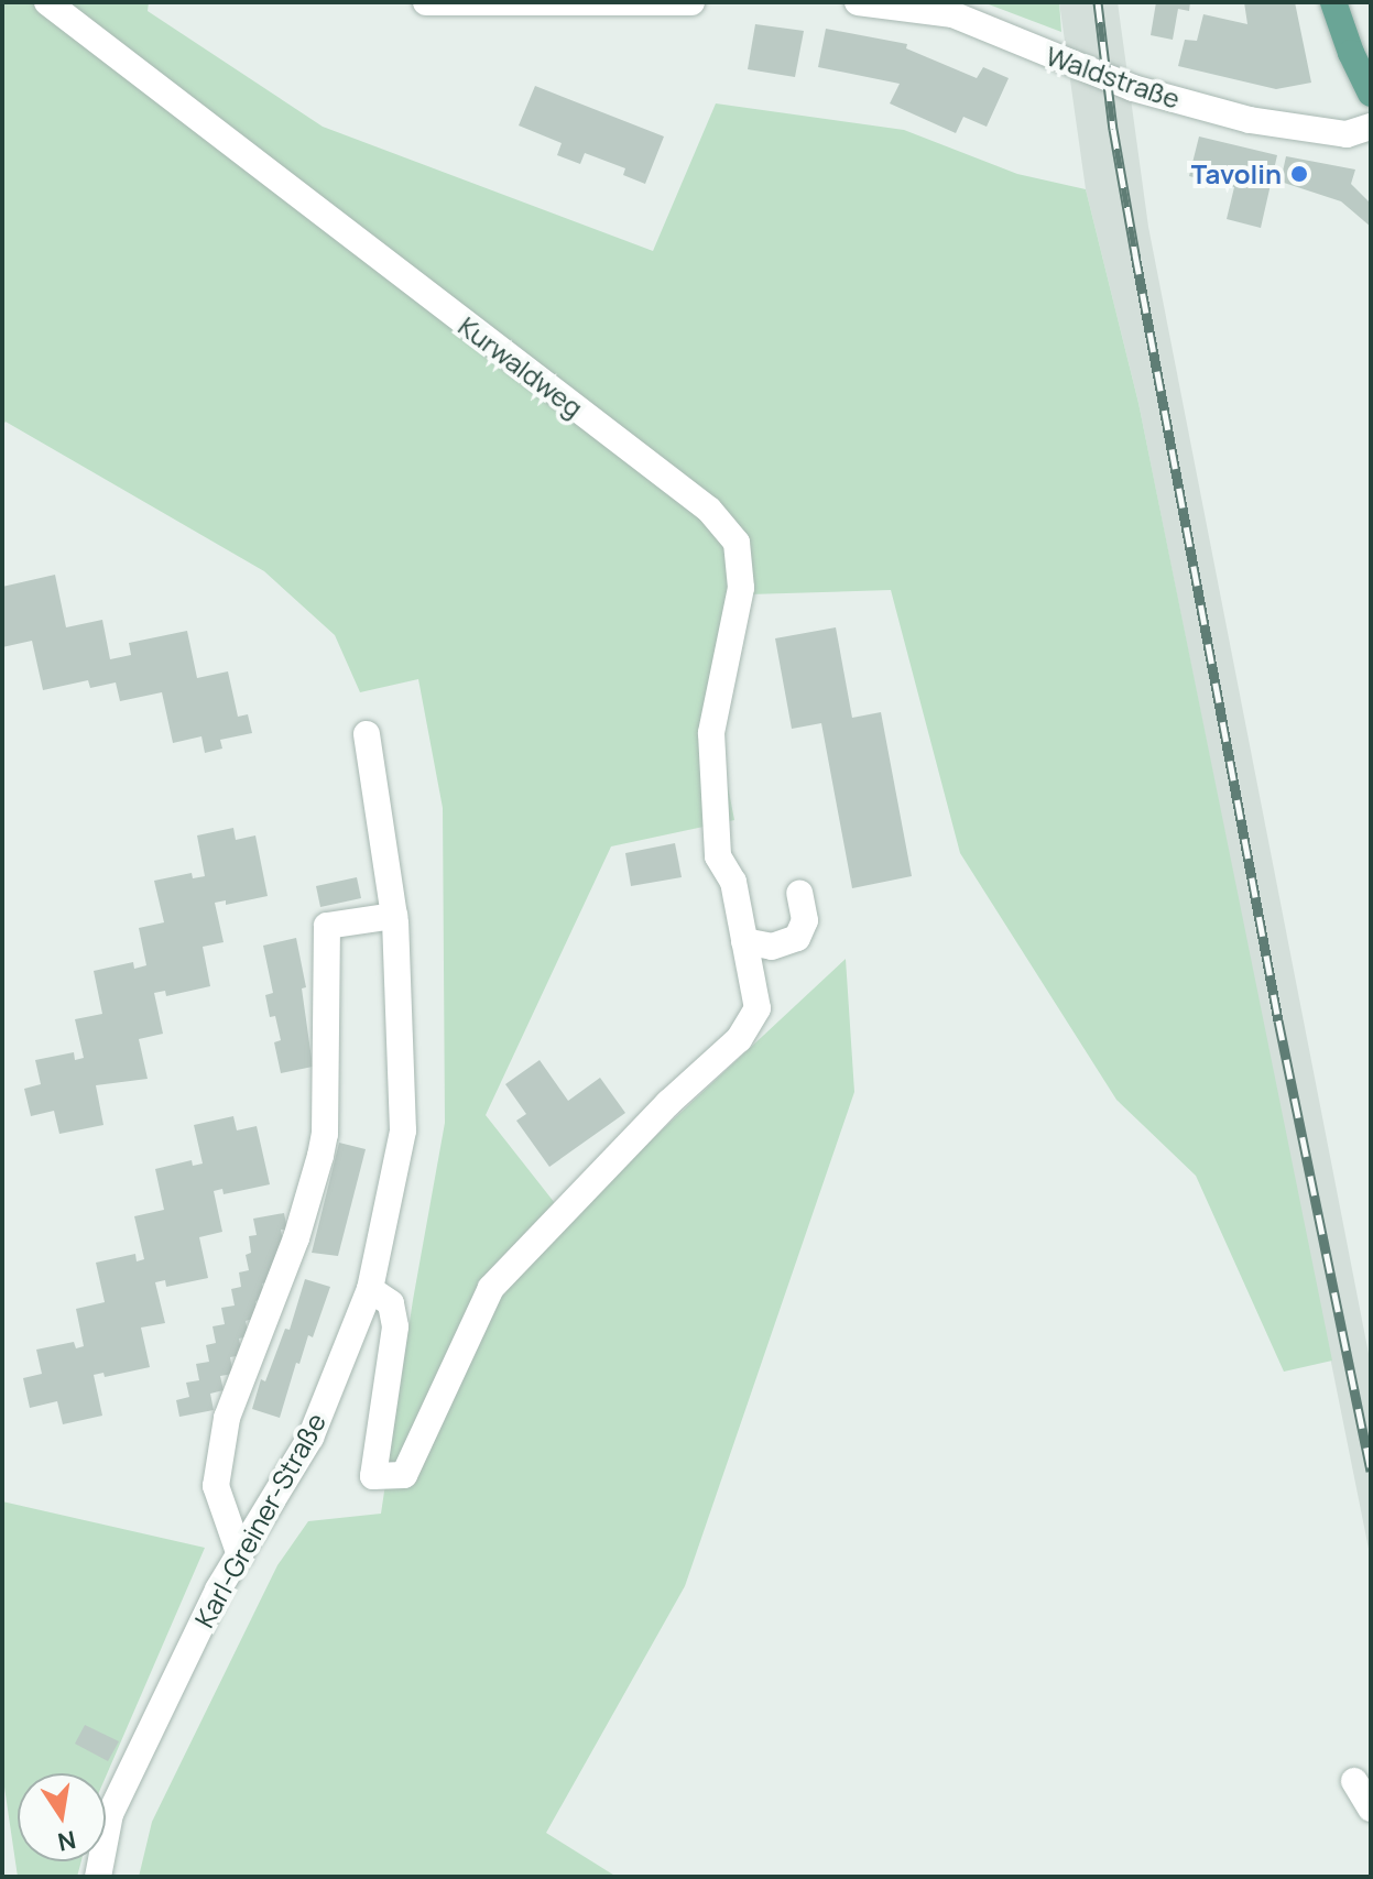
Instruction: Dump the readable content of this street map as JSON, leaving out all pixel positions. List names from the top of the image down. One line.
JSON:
{"streets":{"street":["Waldstraße","Kurwaldweg","Karl-Greiner-Straße"]},"places":["Tavolin"],"north":"bottom"}
